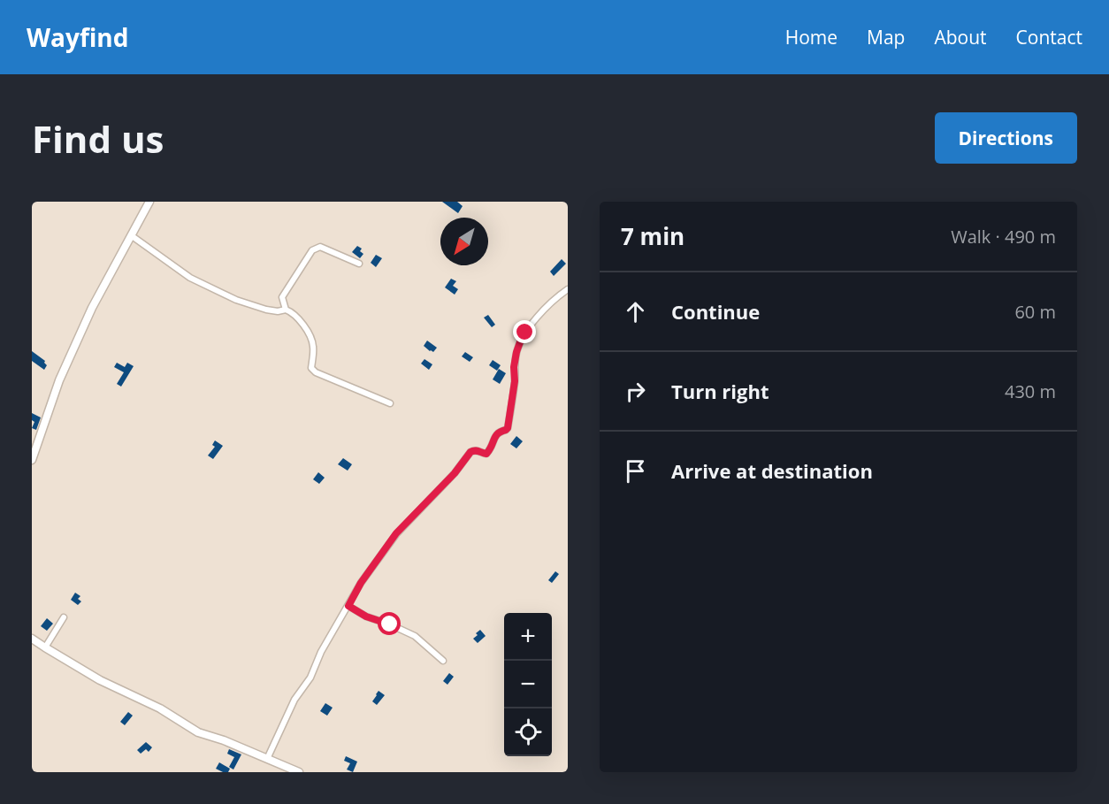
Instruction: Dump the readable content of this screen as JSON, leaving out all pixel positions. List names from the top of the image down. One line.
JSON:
{"north":"bottom left","page":{"header":"Wayfind","nav":["Home","Map","About","Contact"],"buttons":"Directions","title":"Find us","heading":["7 min","Walk · 490 m"],"list":[["Continue","60 m"],["Turn right","430 m"],"Arrive at destination"],"map_buttons":["+","−"]}}
